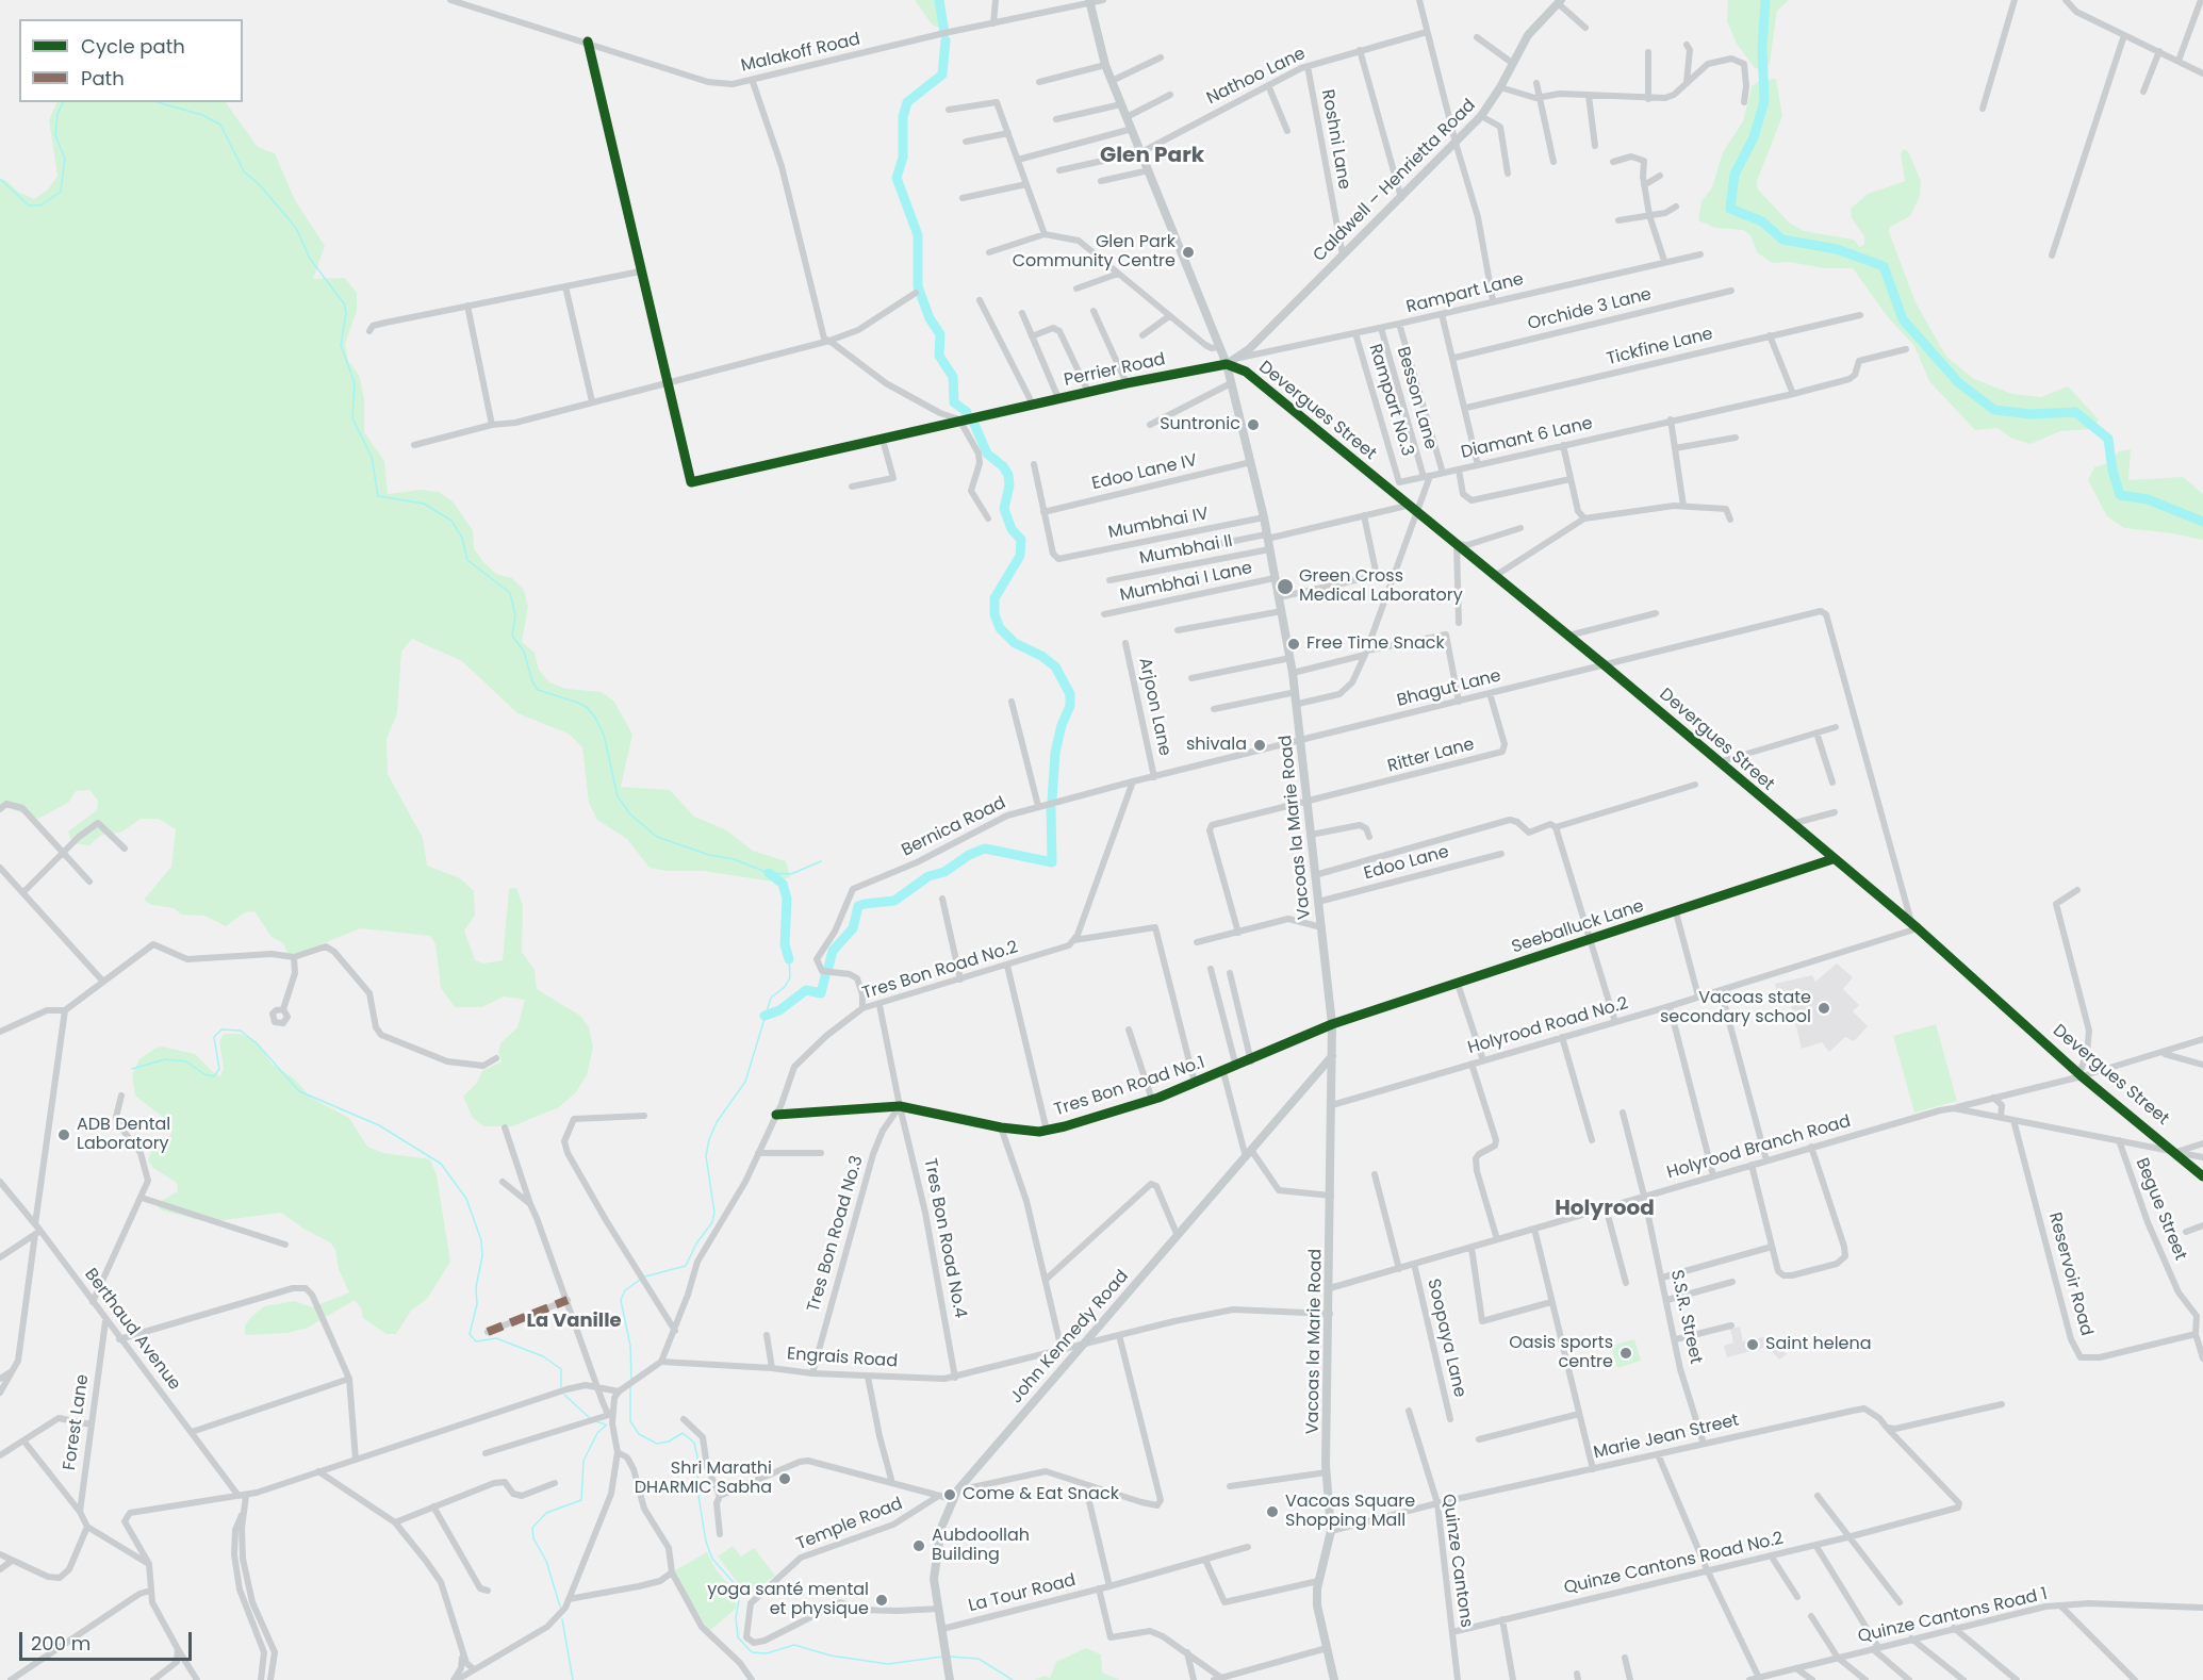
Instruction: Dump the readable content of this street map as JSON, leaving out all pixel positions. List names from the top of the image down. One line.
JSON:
{"streets":{"main road":["Caldwell – Henrietta Road","Vacoas la Marie Road","John Kennedy Road"],"street":["Malakoff Road","Nathoo Lane","Roshni Lane","Rampart Lane","Orchide 3 Lane","Tickfine Lane","Perrier Road","Besson Lane","Rampart No.3","Devergues Street","Diamant 6 Lane","Edoo Lane IV","Mumbhai IV","Mumbhai II","Mumbhai I Lane","Bhagut Lane","Arjoon Lane","Ritter Lane","Bernica Road","Edoo Lane","Seeballuck Lane","Tres Bon Road No.2","Holyrood Road No.2","Tres Bon Road No.1","Holyrood Branch Road","Begue Street","Tres Bon Road No.3","Tres Bon Road No.4","Reservoir Road","S.S.R. Street","Berthaud Avenue","Soopaya Lane","Engrais Road","Forest Lane","Marie Jean Street","Temple Road","Quinze Cantons","Quinze Cantons Road No.2","La Tour Road","Quinze Cantons Road 1"]},"crossings":[["Malakoff Road","Vacoas la Marie Road"],["Nathoo Lane","Roshni Lane"],["Nathoo Lane","Vacoas la Marie Road"],["Roshni Lane","Caldwell – Henrietta Road"],["Caldwell – Henrietta Road","Rampart Lane"],["Caldwell – Henrietta Road","Perrier Road"],["Caldwell – Henrietta Road","Devergues Street"],["Caldwell – Henrietta Road","Vacoas la Marie Road"],["Rampart Lane","Besson Lane"],["Rampart Lane","Rampart No.3"],["Perrier Road","Devergues Street"],["Perrier Road","Vacoas la Marie Road"],["Besson Lane","Rampart No.3"],["Besson Lane","Diamant 6 Lane"],["Rampart No.3","Diamant 6 Lane"],["Devergues Street","Bhagut Lane"],["Devergues Street","Vacoas la Marie Road"],["Devergues Street","Seeballuck Lane"],["Devergues Street","Holyrood Road No.2"],["Devergues Street","Holyrood Branch Road"],["Devergues Street","Begue Street"],["Edoo Lane IV","Mumbhai IV"],["Edoo Lane IV","Vacoas la Marie Road"],["Mumbhai IV","Vacoas la Marie Road"],["Mumbhai II","Vacoas la Marie Road"],["Mumbhai I Lane","Vacoas la Marie Road"],["Bhagut Lane","Ritter Lane"],["Bhagut Lane","Bernica Road"],["Bhagut Lane","Vacoas la Marie Road"],["Bhagut Lane","Holyrood Road No.2"],["Arjoon Lane","Bernica Road"],["Ritter Lane","Vacoas la Marie Road"],["Bernica Road","Vacoas la Marie Road"],["Bernica Road","Tres Bon Road No.2"],["Vacoas la Marie Road","Edoo Lane"],["Vacoas la Marie Road","Seeballuck Lane"],["Vacoas la Marie Road","Holyrood Road No.2"],["Vacoas la Marie Road","Tres Bon Road No.1"],["Vacoas la Marie Road","Holyrood Branch Road"],["Vacoas la Marie Road","John Kennedy Road"],["Vacoas la Marie Road","Engrais Road"],["Vacoas la Marie Road","Marie Jean Street"],["Seeballuck Lane","Tres Bon Road No.1"],["Tres Bon Road No.2","Tres Bon Road No.1"],["Tres Bon Road No.2","Tres Bon Road No.4"],["Tres Bon Road No.2","Engrais Road"],["Tres Bon Road No.1","Tres Bon Road No.3"],["Tres Bon Road No.1","Tres Bon Road No.4"],["Holyrood Branch Road","Begue Street"],["Holyrood Branch Road","Reservoir Road"],["Holyrood Branch Road","S.S.R. Street"],["Holyrood Branch Road","Soopaya Lane"],["Begue Street","Reservoir Road"],["Tres Bon Road No.3","Tres Bon Road No.4"],["Tres Bon Road No.3","Engrais Road"],["Tres Bon Road No.4","Engrais Road"],["S.S.R. Street","Marie Jean Street"],["Berthaud Avenue","Forest Lane"],["John Kennedy Road","Engrais Road"],["John Kennedy Road","Temple Road"],["John Kennedy Road","La Tour Road"],["Marie Jean Street","Quinze Cantons"],["Marie Jean Street","Quinze Cantons Road No.2"],["Quinze Cantons","Quinze Cantons Road No.2"]],"districts":["Glen Park","Holyrood","La Vanille"],"places":["Glen Park Community Centre","Suntronic","Green Cross Medical Laboratory","Free Time Snack","shivala","Vacoas state secondary school","ADB Dental Laboratory","Saint helena","Oasis sports centre","Shri Marathi DHARMIC Sabha","Come & Eat Snack","Vacoas Square Shopping Mall","Aubdoollah Building","yoga santé mental et physique"],"legend":["Cycle path","Path"],"scale_bar":"200 m"}
